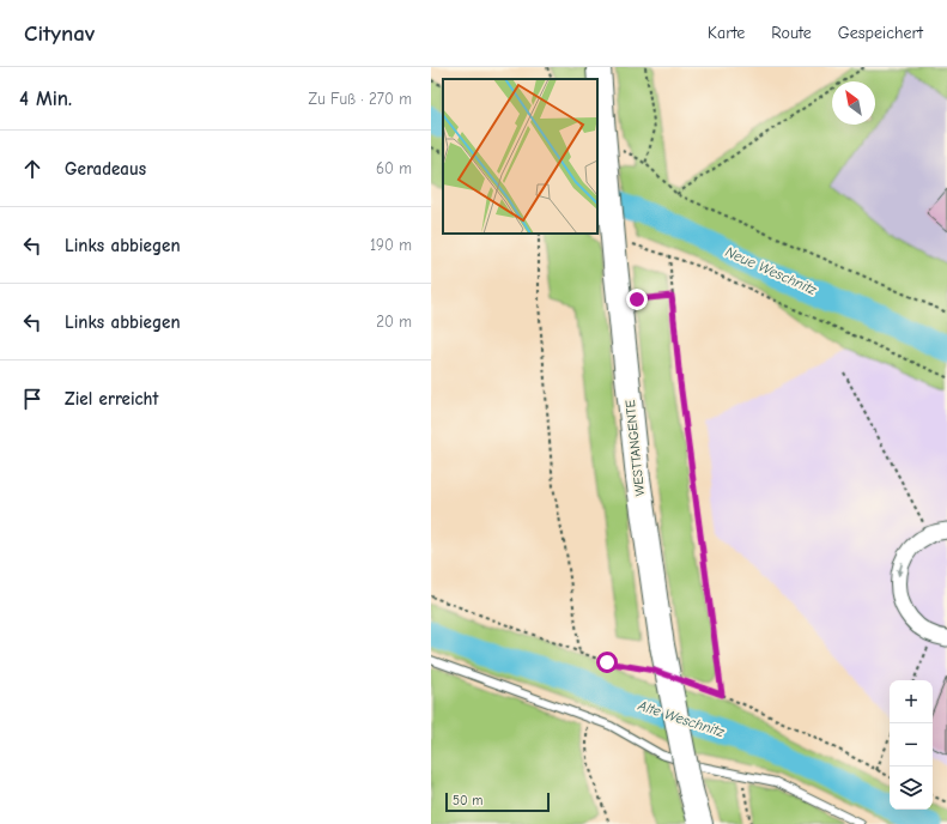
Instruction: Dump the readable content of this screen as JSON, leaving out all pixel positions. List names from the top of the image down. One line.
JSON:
{"streets":{"main road":["WESTTANGENTE"]},"water":["Neue Weschnitz","Alte Weschnitz"],"scale_bar":"50 m","north":"top left","page":{"header":"Citynav","nav":["Karte","Route","Gespeichert"],"heading":["4 Min.","Zu Fuß · 270 m"],"list":[["Geradeaus","60 m"],["Links abbiegen","190 m"],["Links abbiegen","20 m"],"Ziel erreicht"],"map_buttons":["+","−"],"scale":"50 m"}}
